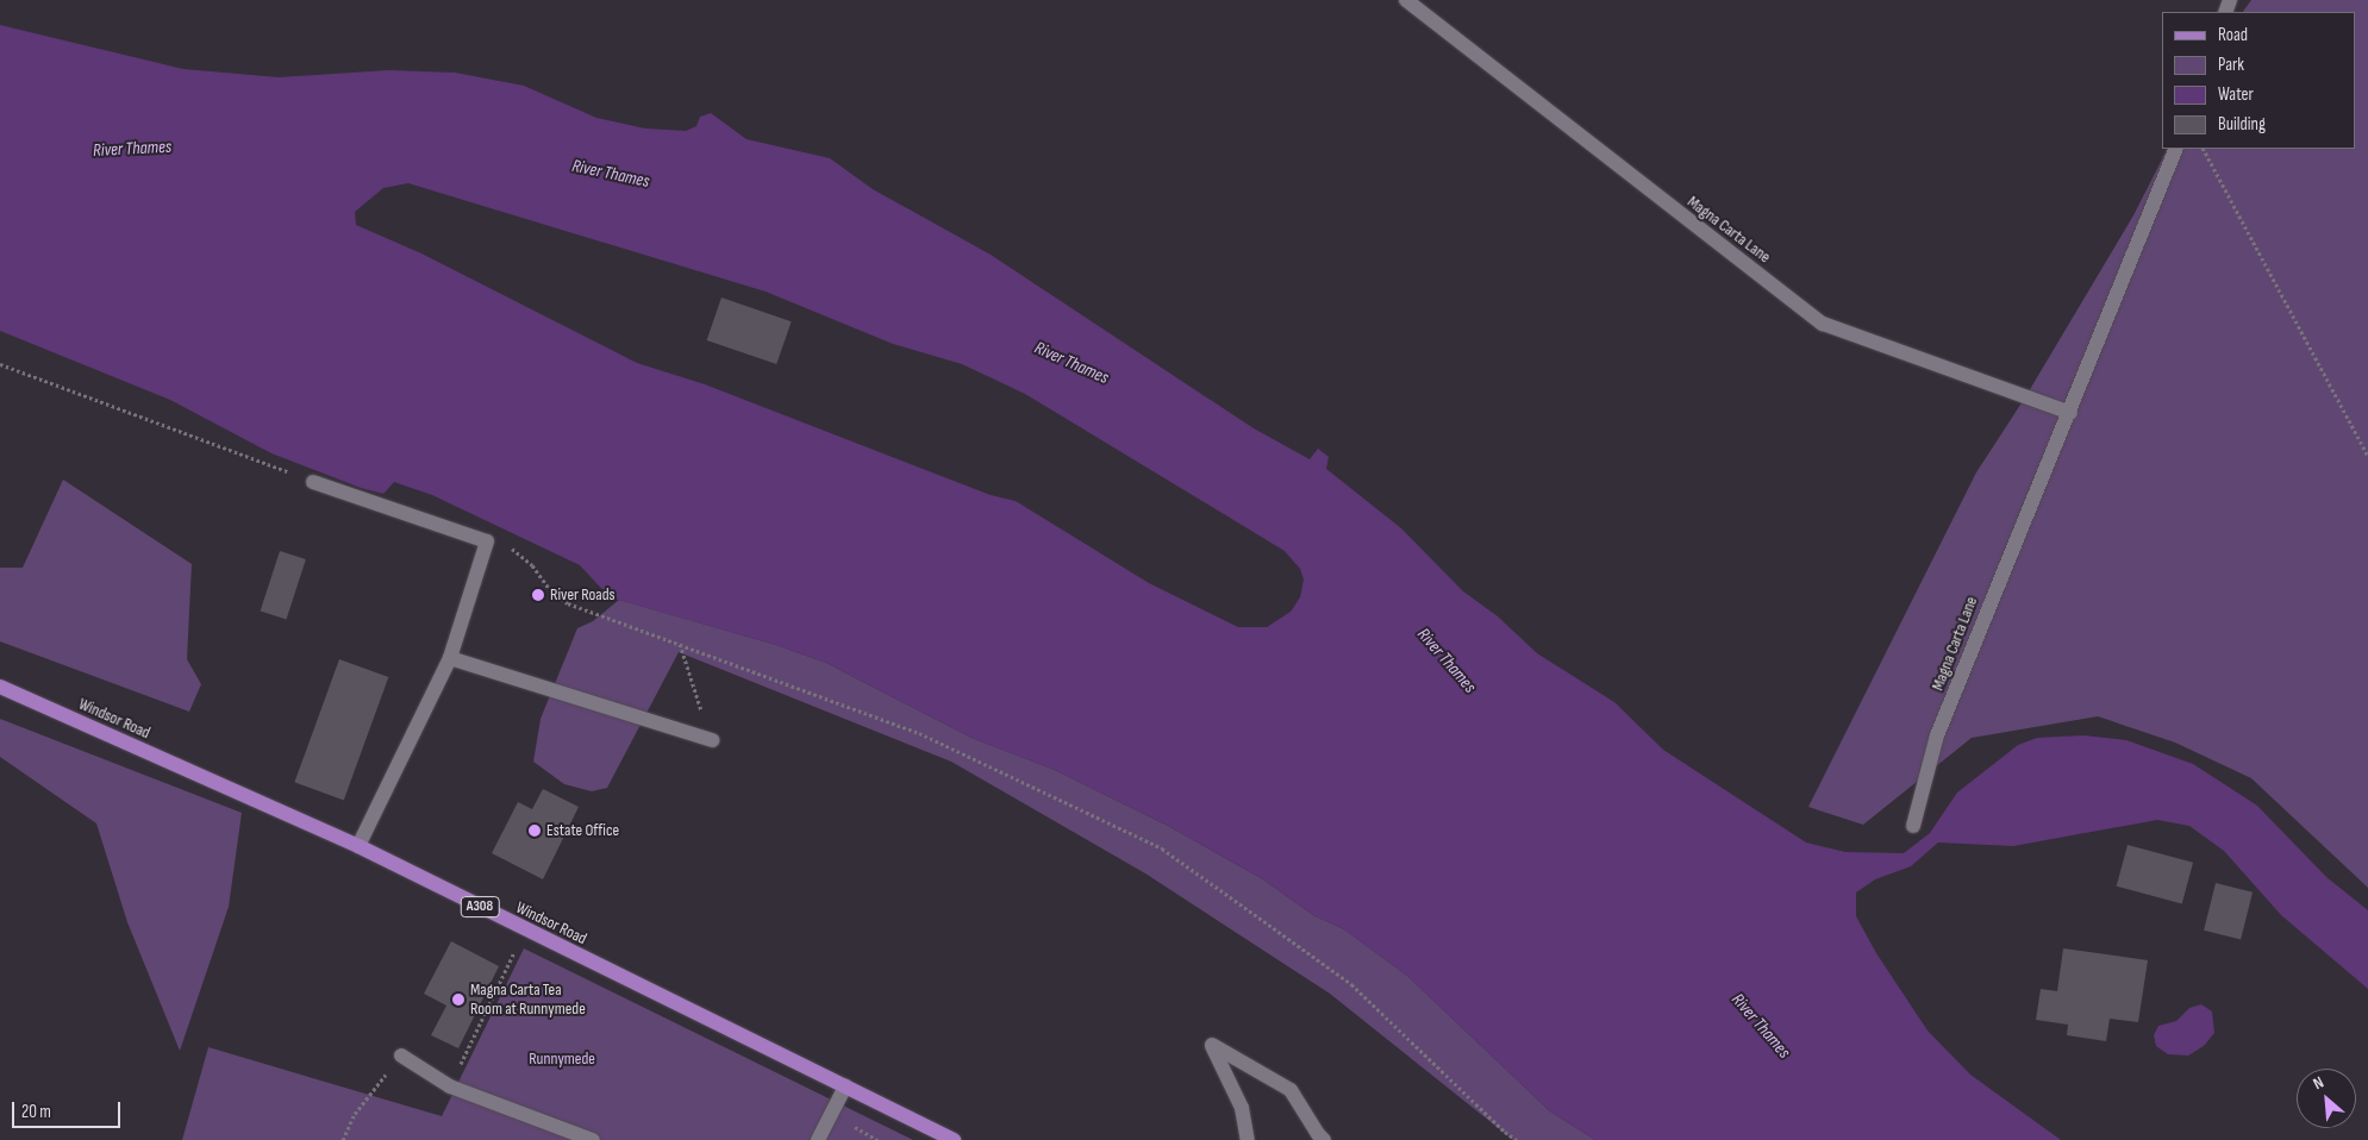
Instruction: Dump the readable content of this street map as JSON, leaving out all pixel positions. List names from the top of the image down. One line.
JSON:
{"streets":{"main road":["Windsor Road","A308"],"street":["Magna Carta Lane"]},"water":["River Thames"],"parks":["Runnymede"],"places":["River Roads","Estate Office","Magna Carta Tea Room at Runnymede"],"legend":["Road","Park","Water","Building"],"scale_bar":"20 m","north":"top left"}
